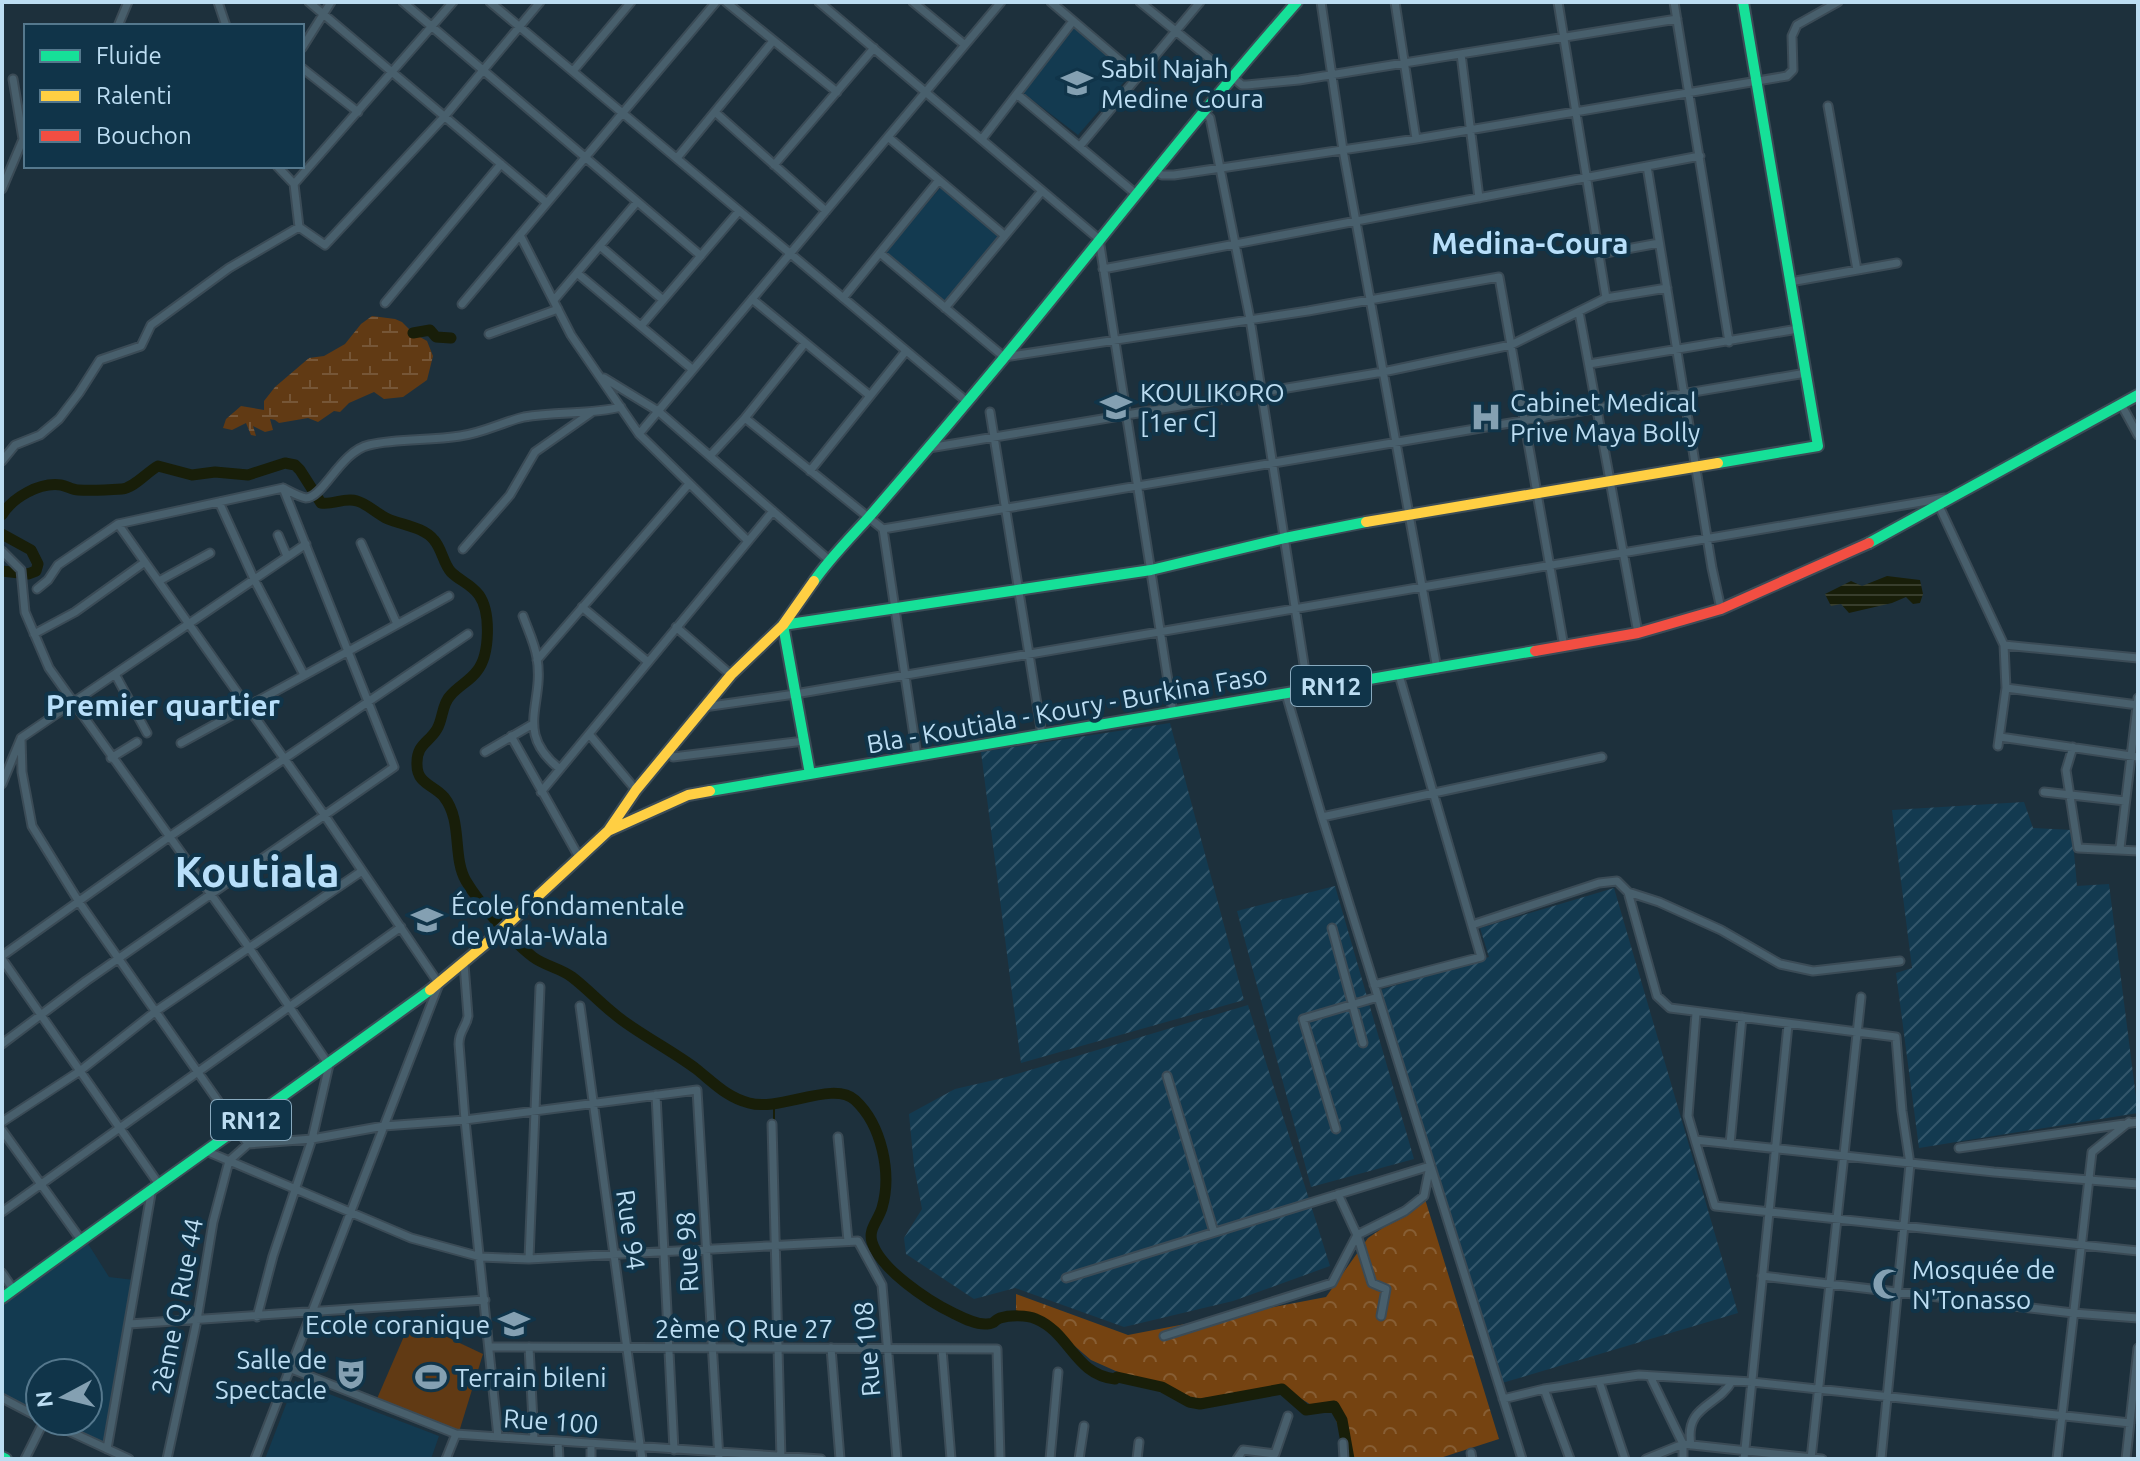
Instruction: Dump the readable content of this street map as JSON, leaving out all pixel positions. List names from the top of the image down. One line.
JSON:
{"streets":{"street":["RN12","Bla - Koutiala - Koury - Burkina Faso","Rue 94","Rue 98","2ème Q Rue 44","2ème Q Rue 27","Rue 108","Rue 100"]},"crossings":[["RN12","Bla - Koutiala - Koury - Burkina Faso"],["Rue 94","2ème Q Rue 27"],["Rue 94","Rue 100"],["Rue 98","2ème Q Rue 27"],["Rue 98","Rue 100"],["2ème Q Rue 27","Rue 108"]],"districts":["Medina-Coura","Premier quartier","Koutiala"],"places":{"school or university":["Sabil Najah Medine Coura","KOULIKORO [1er C]","École fondamentale de Wala-Wala","Ecole coranique"],"hospital":["Cabinet Medical Prive Maya Bolly"],"mosque":["Mosquée de N'Tonasso"],"theatre":["Salle de Spectacle"],"sports":["Terrain bileni"]},"legend":["Fluide","Ralenti","Bouchon"],"north":"left"}
